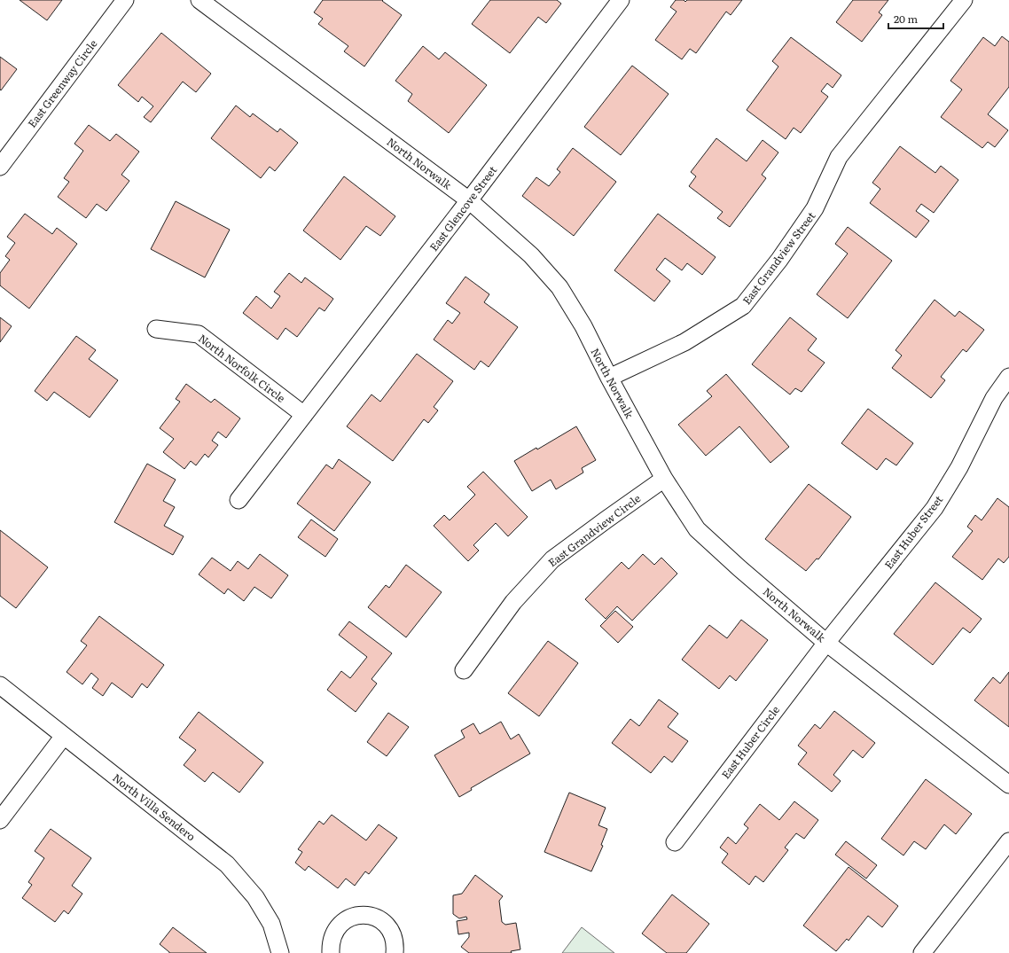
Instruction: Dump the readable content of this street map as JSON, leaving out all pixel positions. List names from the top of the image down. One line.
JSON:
{"streets":{"street":["East Greenway Circle","North Norwalk","East Glencove Street","East Grandview Street","North Norfolk Circle","East Grandview Circle","East Huber Street","East Huber Circle","North Villa Sendero"]},"crossings":[["North Norwalk","East Glencove Street"],["North Norwalk","East Grandview Street"],["North Norwalk","East Grandview Circle"],["North Norwalk","East Huber Street"],["North Norwalk","East Huber Circle"],["East Glencove Street","North Norfolk Circle"],["East Huber Street","East Huber Circle"]],"scale_bar":"20 m"}
